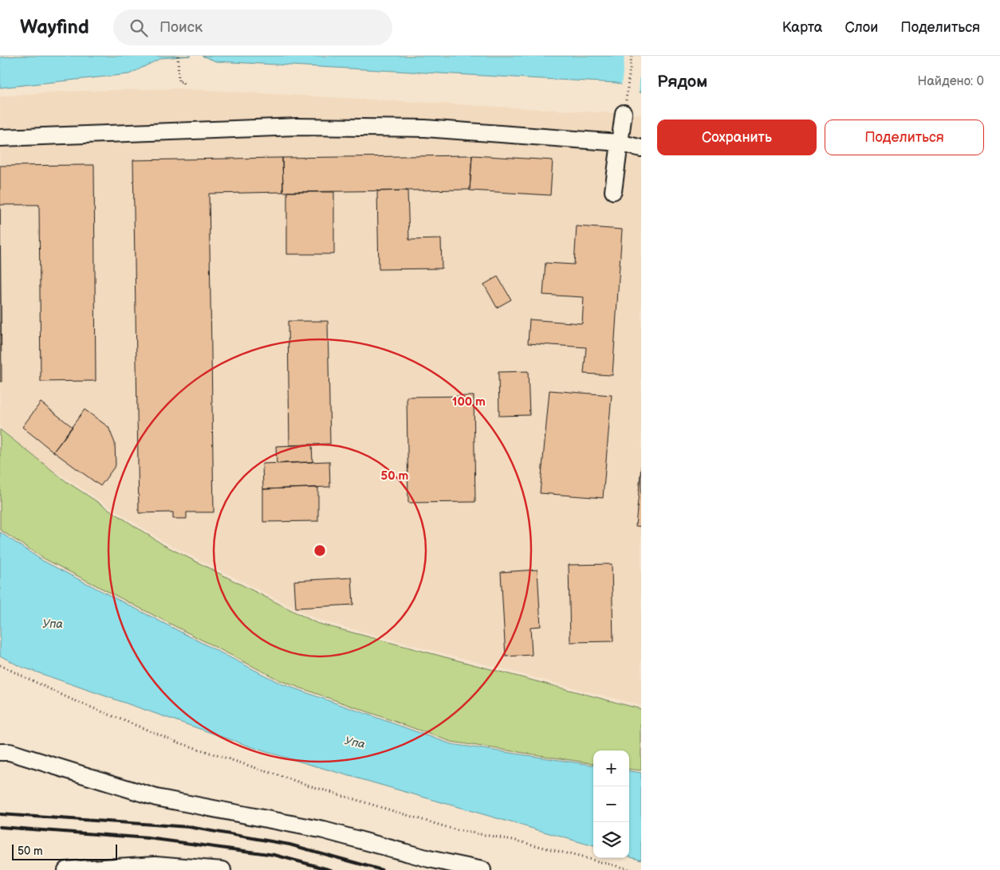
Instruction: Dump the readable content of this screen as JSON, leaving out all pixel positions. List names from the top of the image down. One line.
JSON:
{"water":["Упа"],"scale_bar":"50 m","page":{"header":"Wayfind","search":"Поиск","nav":["Карта","Слои","Поделиться"],"heading":["Рядом","Найдено: 0"],"buttons":["Сохранить","Поделиться"],"map_buttons":["+","−"],"scale":"50 m"},"rings":["100 m","50 m"]}
